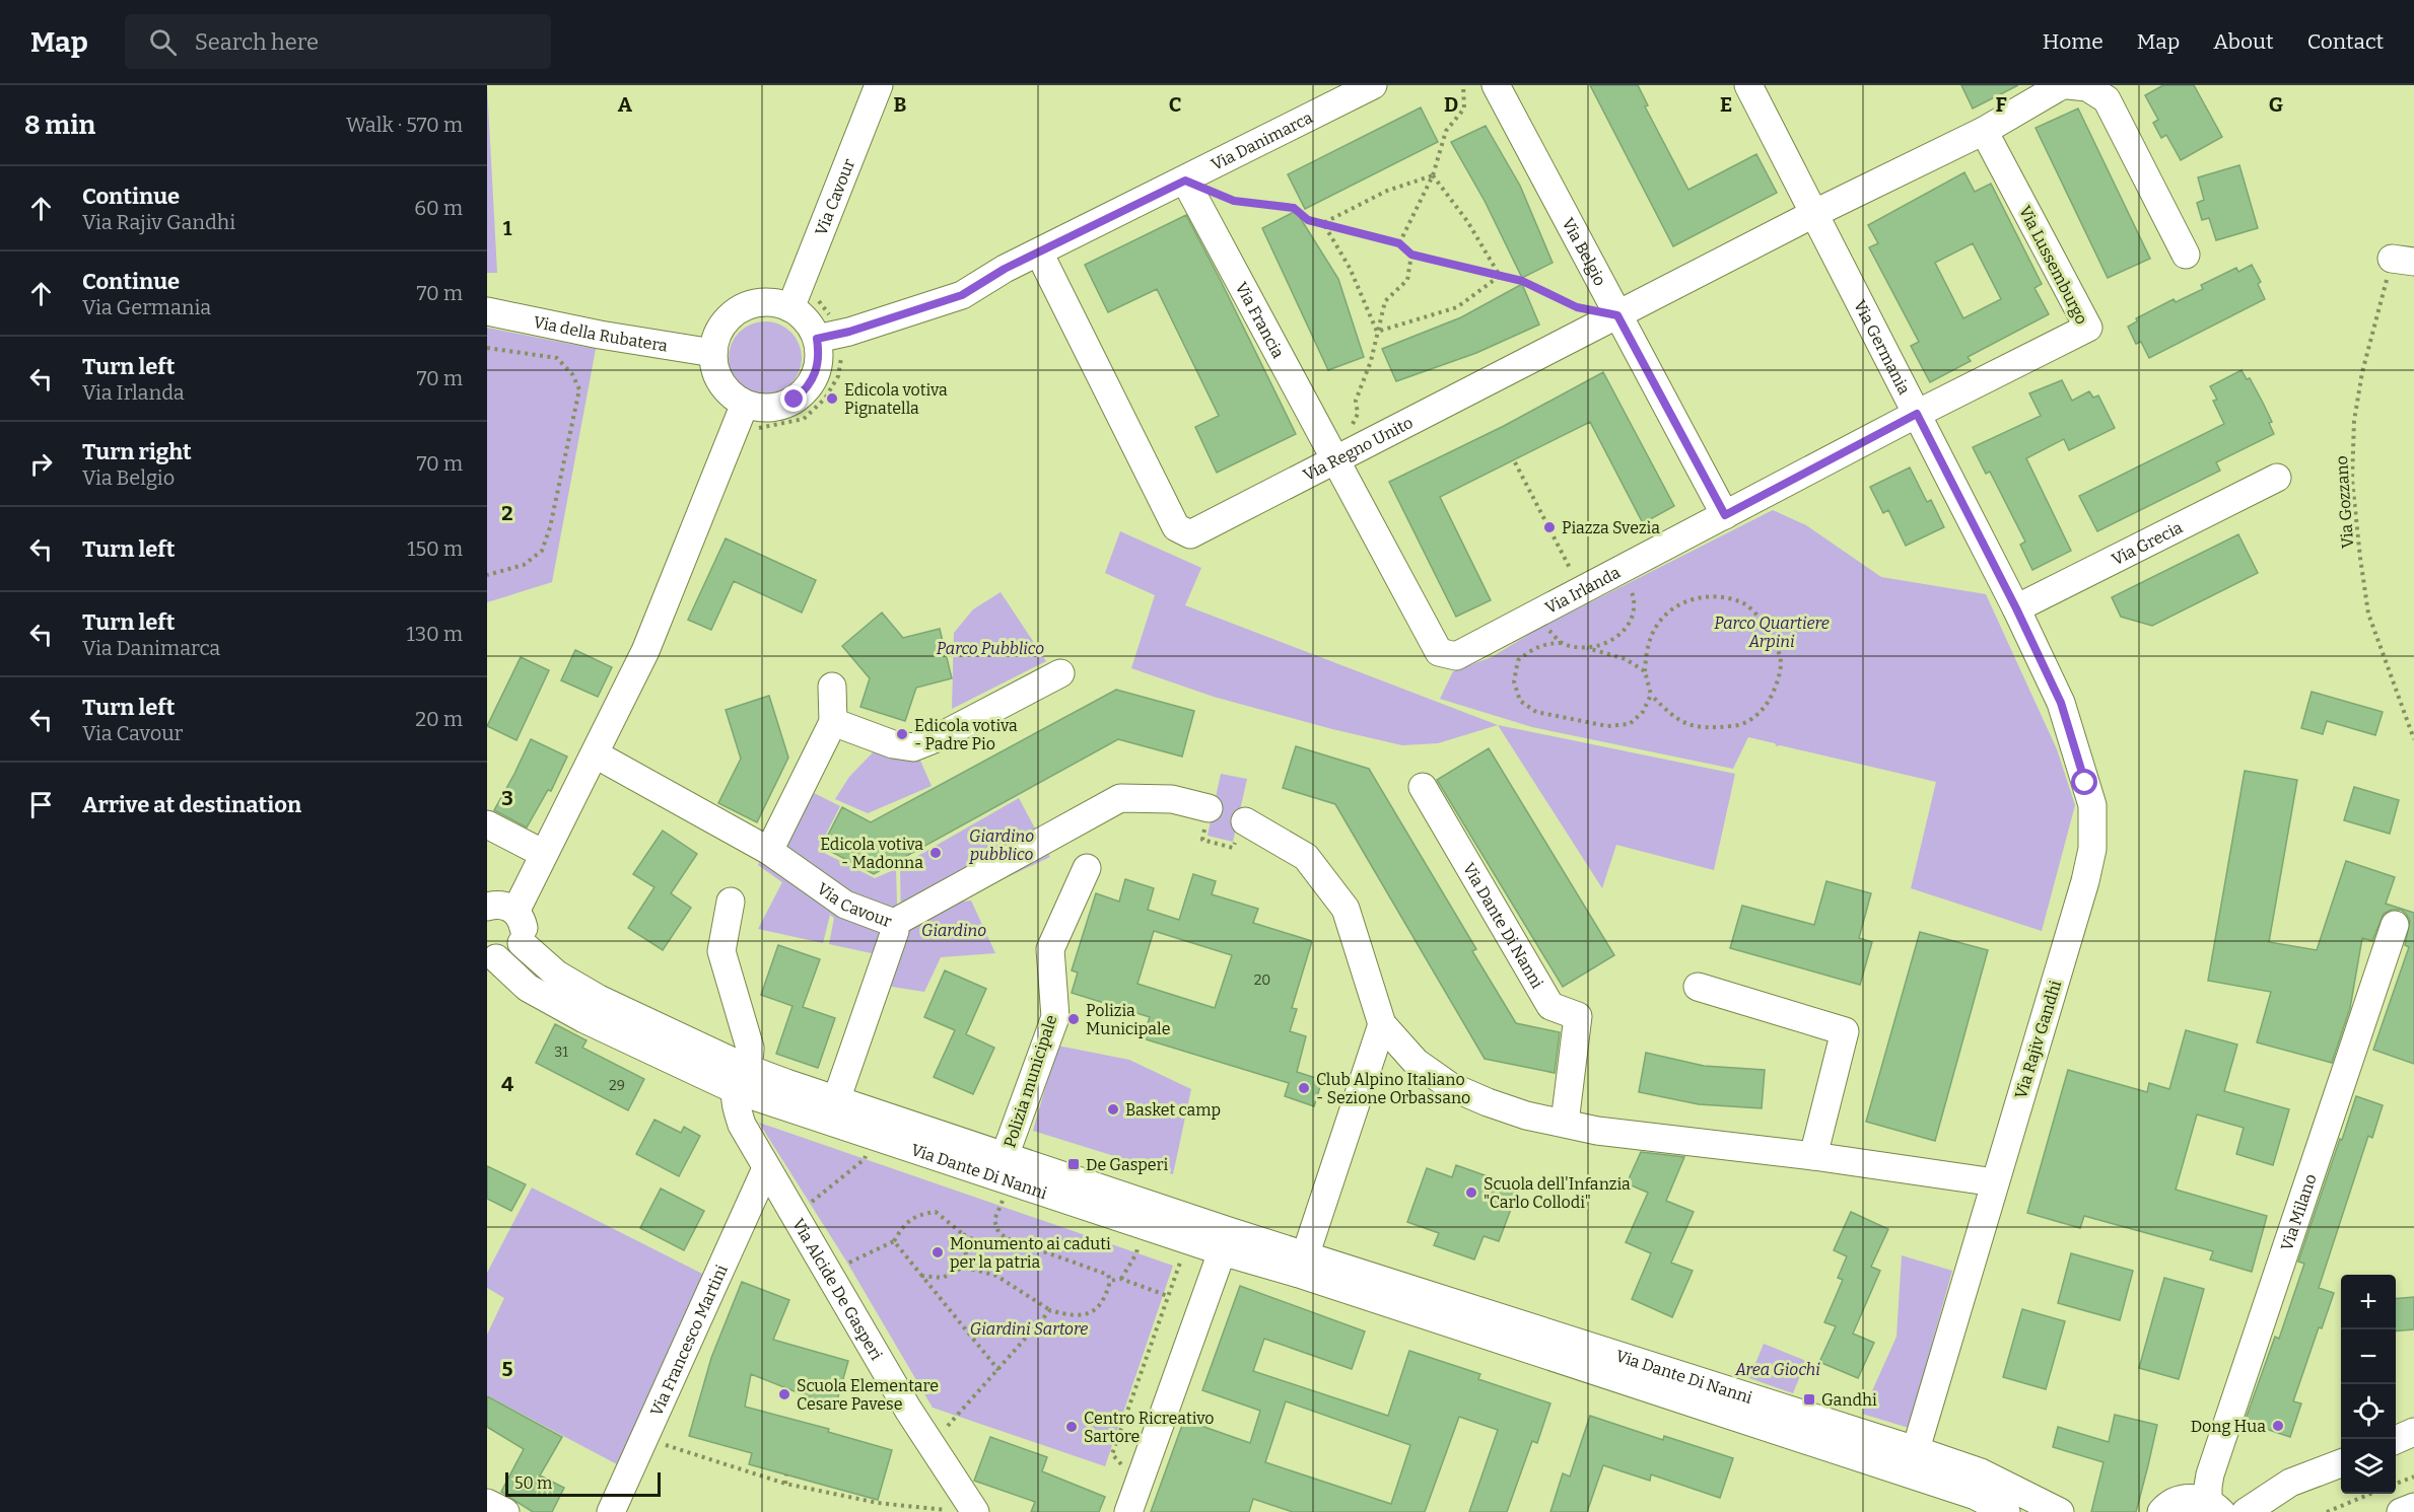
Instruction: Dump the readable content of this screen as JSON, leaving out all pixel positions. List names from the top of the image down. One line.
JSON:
{"streets":{"street":["Via Danimarca","Via Cavour","Via Belgio","Via Lussemburgo","Via Francia","Via della Rubatera","Via Germania","Via Regno Unito","Via Grecia","Via Irlanda","Via Dante Di Nanni","Via Rajiv Gandhi","Polizia municipale","Via Milano","Via Alcide De Gasperi","Via Francesco Martini"],"path":["Via Gozzano"]},"crossings":[["Via Danimarca","Via Cavour"],["Via Danimarca","Via Francia"],["Via Danimarca","Via della Rubatera"],["Via Danimarca","Via Regno Unito"],["Via Cavour","Via della Rubatera"],["Via Belgio","Via Regno Unito"],["Via Belgio","Via Irlanda"],["Via Lussemburgo","Via Germania"],["Via Lussemburgo","Via Irlanda"],["Via Francia","Via Regno Unito"],["Via Francia","Via Irlanda"],["Via Germania","Via Regno Unito"],["Via Germania","Via Grecia"],["Via Germania","Via Irlanda"],["Via Germania","Via Rajiv Gandhi"],["Via Regno Unito","Via Irlanda"],["Via Grecia","Via Rajiv Gandhi"],["Via Dante Di Nanni","Via Rajiv Gandhi"],["Via Dante Di Nanni","Polizia municipale"],["Via Dante Di Nanni","Via Alcide De Gasperi"],["Via Alcide De Gasperi","Via Francesco Martini"]],"parks":["Parco Quartiere Arpini","Parco Pubblico","Giardino pubblico","Giardino","Giardini Sartore","Area Giochi"],"places":{"other":["Edicola votiva Pignatella","Piazza Svezia","Edicola votiva - Padre Pio","Edicola votiva - Madonna","Polizia Municipale","Club Alpino Italiano - Sezione Orbassano","Basket camp","Scuola dell'Infanzia \"Carlo Collodi\"","Monumento ai caduti per la patria","Scuola Elementare Cesare Pavese","Dong Hua","Centro Ricreativo Sartore"],"transit":["De Gasperi","Gandhi"]},"house_numbers":["20","31","29"],"scale_bar":"50 m","page":{"header":"Map","search":"Search here","nav":["Home","Map","About","Contact"],"heading":["8 min","Walk · 570 m"],"list":[["Continue","Via Rajiv Gandhi","60 m"],["Continue","Via Germania","70 m"],["Turn left","Via Irlanda","70 m"],["Turn right","Via Belgio","70 m"],["Turn left","150 m"],["Turn left","Via Danimarca","130 m"],["Turn left","Via Cavour","20 m"],"Arrive at destination"],"map_buttons":["+","−"],"scale":"50 m"},"grid":{"columns":["A","B","C","D","E","F","G"],"rows":["1","2","3","4","5"]}}
